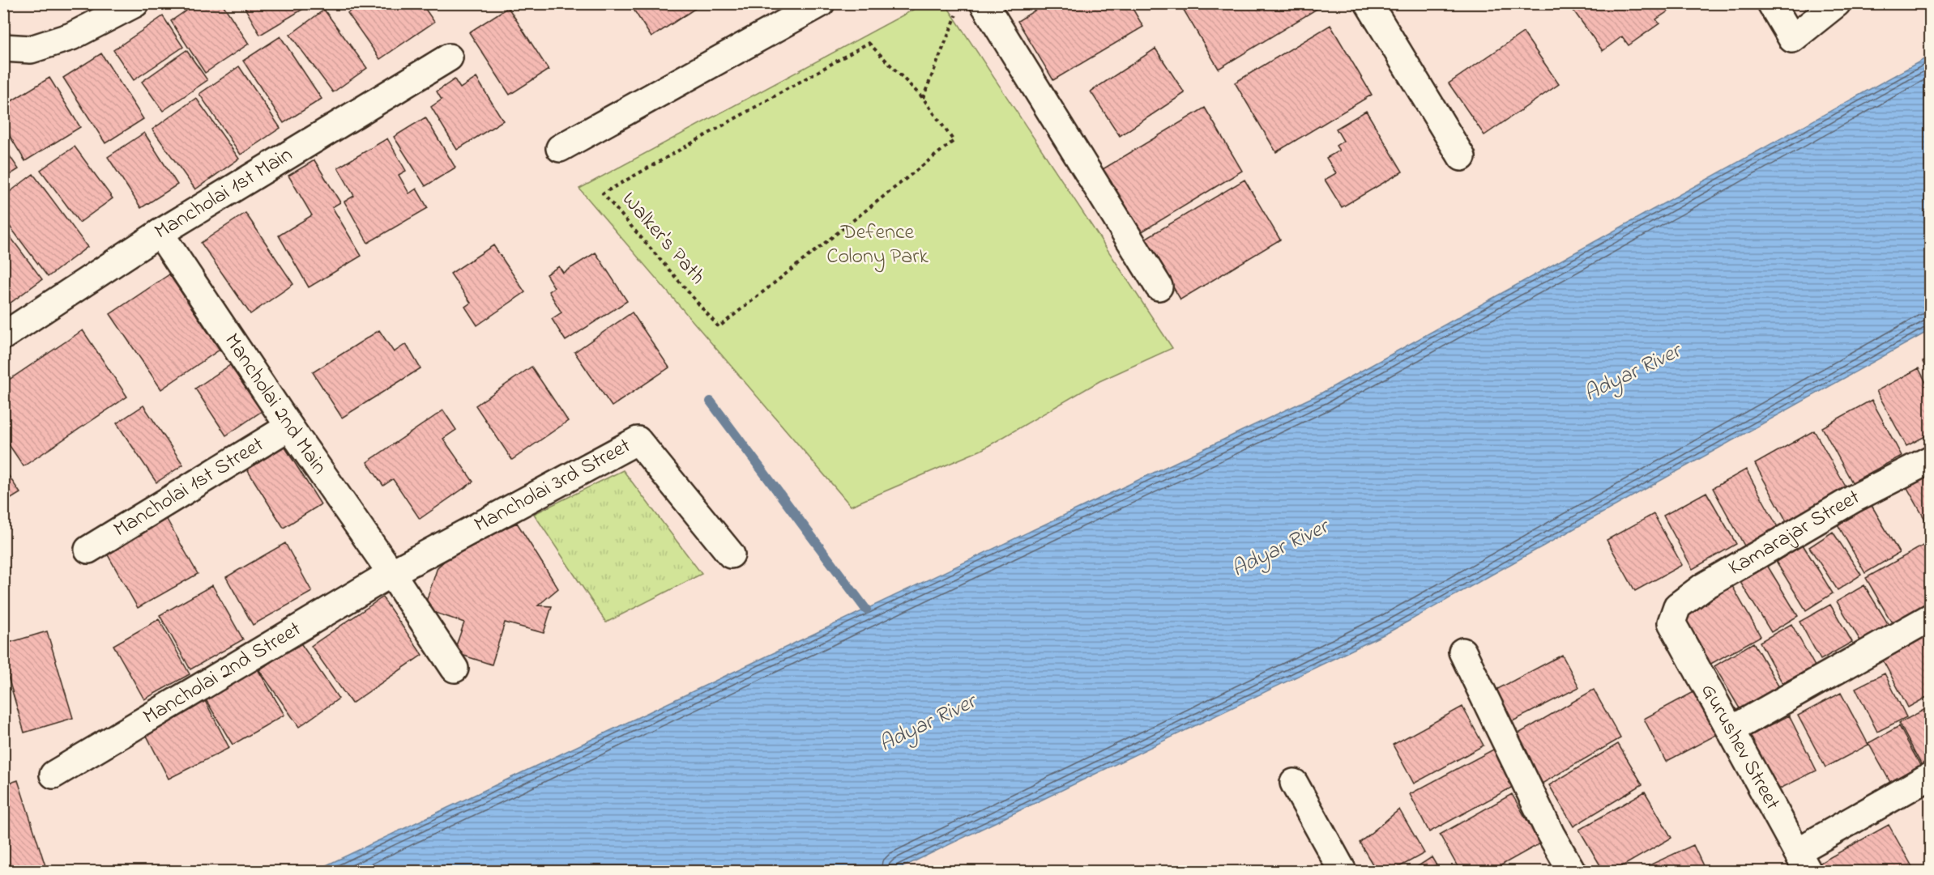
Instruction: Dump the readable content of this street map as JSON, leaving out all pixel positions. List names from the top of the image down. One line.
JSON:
{"streets":{"street":["Mancholai 1st Main","Mancholai 2nd Main","Mancholai 3rd Street","Mancholai 1st Street","Kamarajar Street","Mancholai 2nd Street","Gurushev Street"],"path":["Walker's Path"]},"crossings":[["Mancholai 1st Main","Mancholai 2nd Main"],["Mancholai 2nd Main","Mancholai 3rd Street"],["Mancholai 2nd Main","Mancholai 1st Street"],["Mancholai 2nd Main","Mancholai 2nd Street"],["Mancholai 3rd Street","Mancholai 2nd Street"],["Kamarajar Street","Gurushev Street"]],"water":["Adyar River"],"parks":["Defence Colony Park"]}
